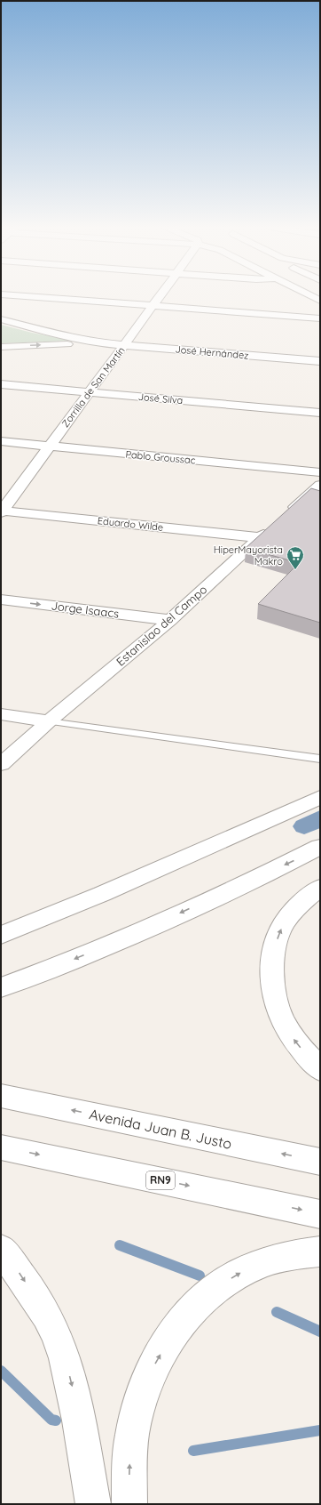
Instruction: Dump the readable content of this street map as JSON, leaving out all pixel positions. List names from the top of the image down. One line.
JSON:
{"streets":{"main road":["Avenida Juan B. Justo","RN9"],"street":["José Hernández","Zorrilla de San Martín","José Silva","Pablo Groussac","Eduardo Wilde","Jorge Isaacs","Estanislao del Campo"]},"crossings":[["José Hernández","Zorrilla de San Martín"],["Zorrilla de San Martín","José Silva"],["Zorrilla de San Martín","Pablo Groussac"],["Zorrilla de San Martín","Eduardo Wilde"],["Eduardo Wilde","Estanislao del Campo"],["Jorge Isaacs","Estanislao del Campo"]],"one_way":["Jorge Isaacs"],"places":{"supermarket":["HiperMayorista Makro"]}}
